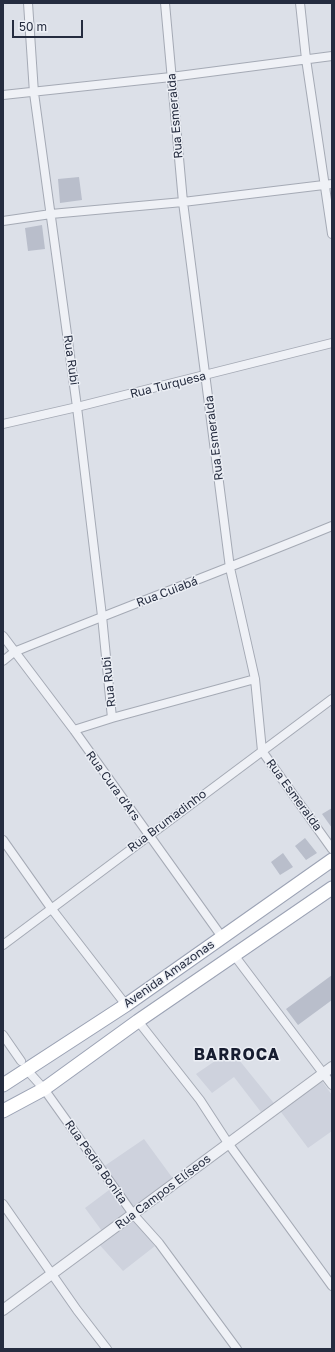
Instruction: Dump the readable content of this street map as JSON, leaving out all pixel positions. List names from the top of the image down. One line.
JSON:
{"streets":{"main road":["Avenida Amazonas"],"street":["Rua Esmeralda","Rua Rubi","Rua Turquesa","Rua Cuiabá","Rua Cura d'Ars","Rua Brumadinho","Rua Pedra Bonita","Rua Campos Elíseos"]},"crossings":[["Rua Esmeralda","Rua Turquesa"],["Rua Esmeralda","Rua Cuiabá"],["Rua Esmeralda","Rua Brumadinho"],["Rua Rubi","Rua Turquesa"],["Rua Rubi","Rua Cuiabá"],["Rua Cuiabá","Rua Cura d'Ars"],["Rua Cura d'Ars","Rua Brumadinho"],["Rua Cura d'Ars","Avenida Amazonas"],["Avenida Amazonas","Rua Pedra Bonita"],["Rua Pedra Bonita","Rua Campos Elíseos"]],"districts":["BARROCA"],"scale_bar":"50 m"}
